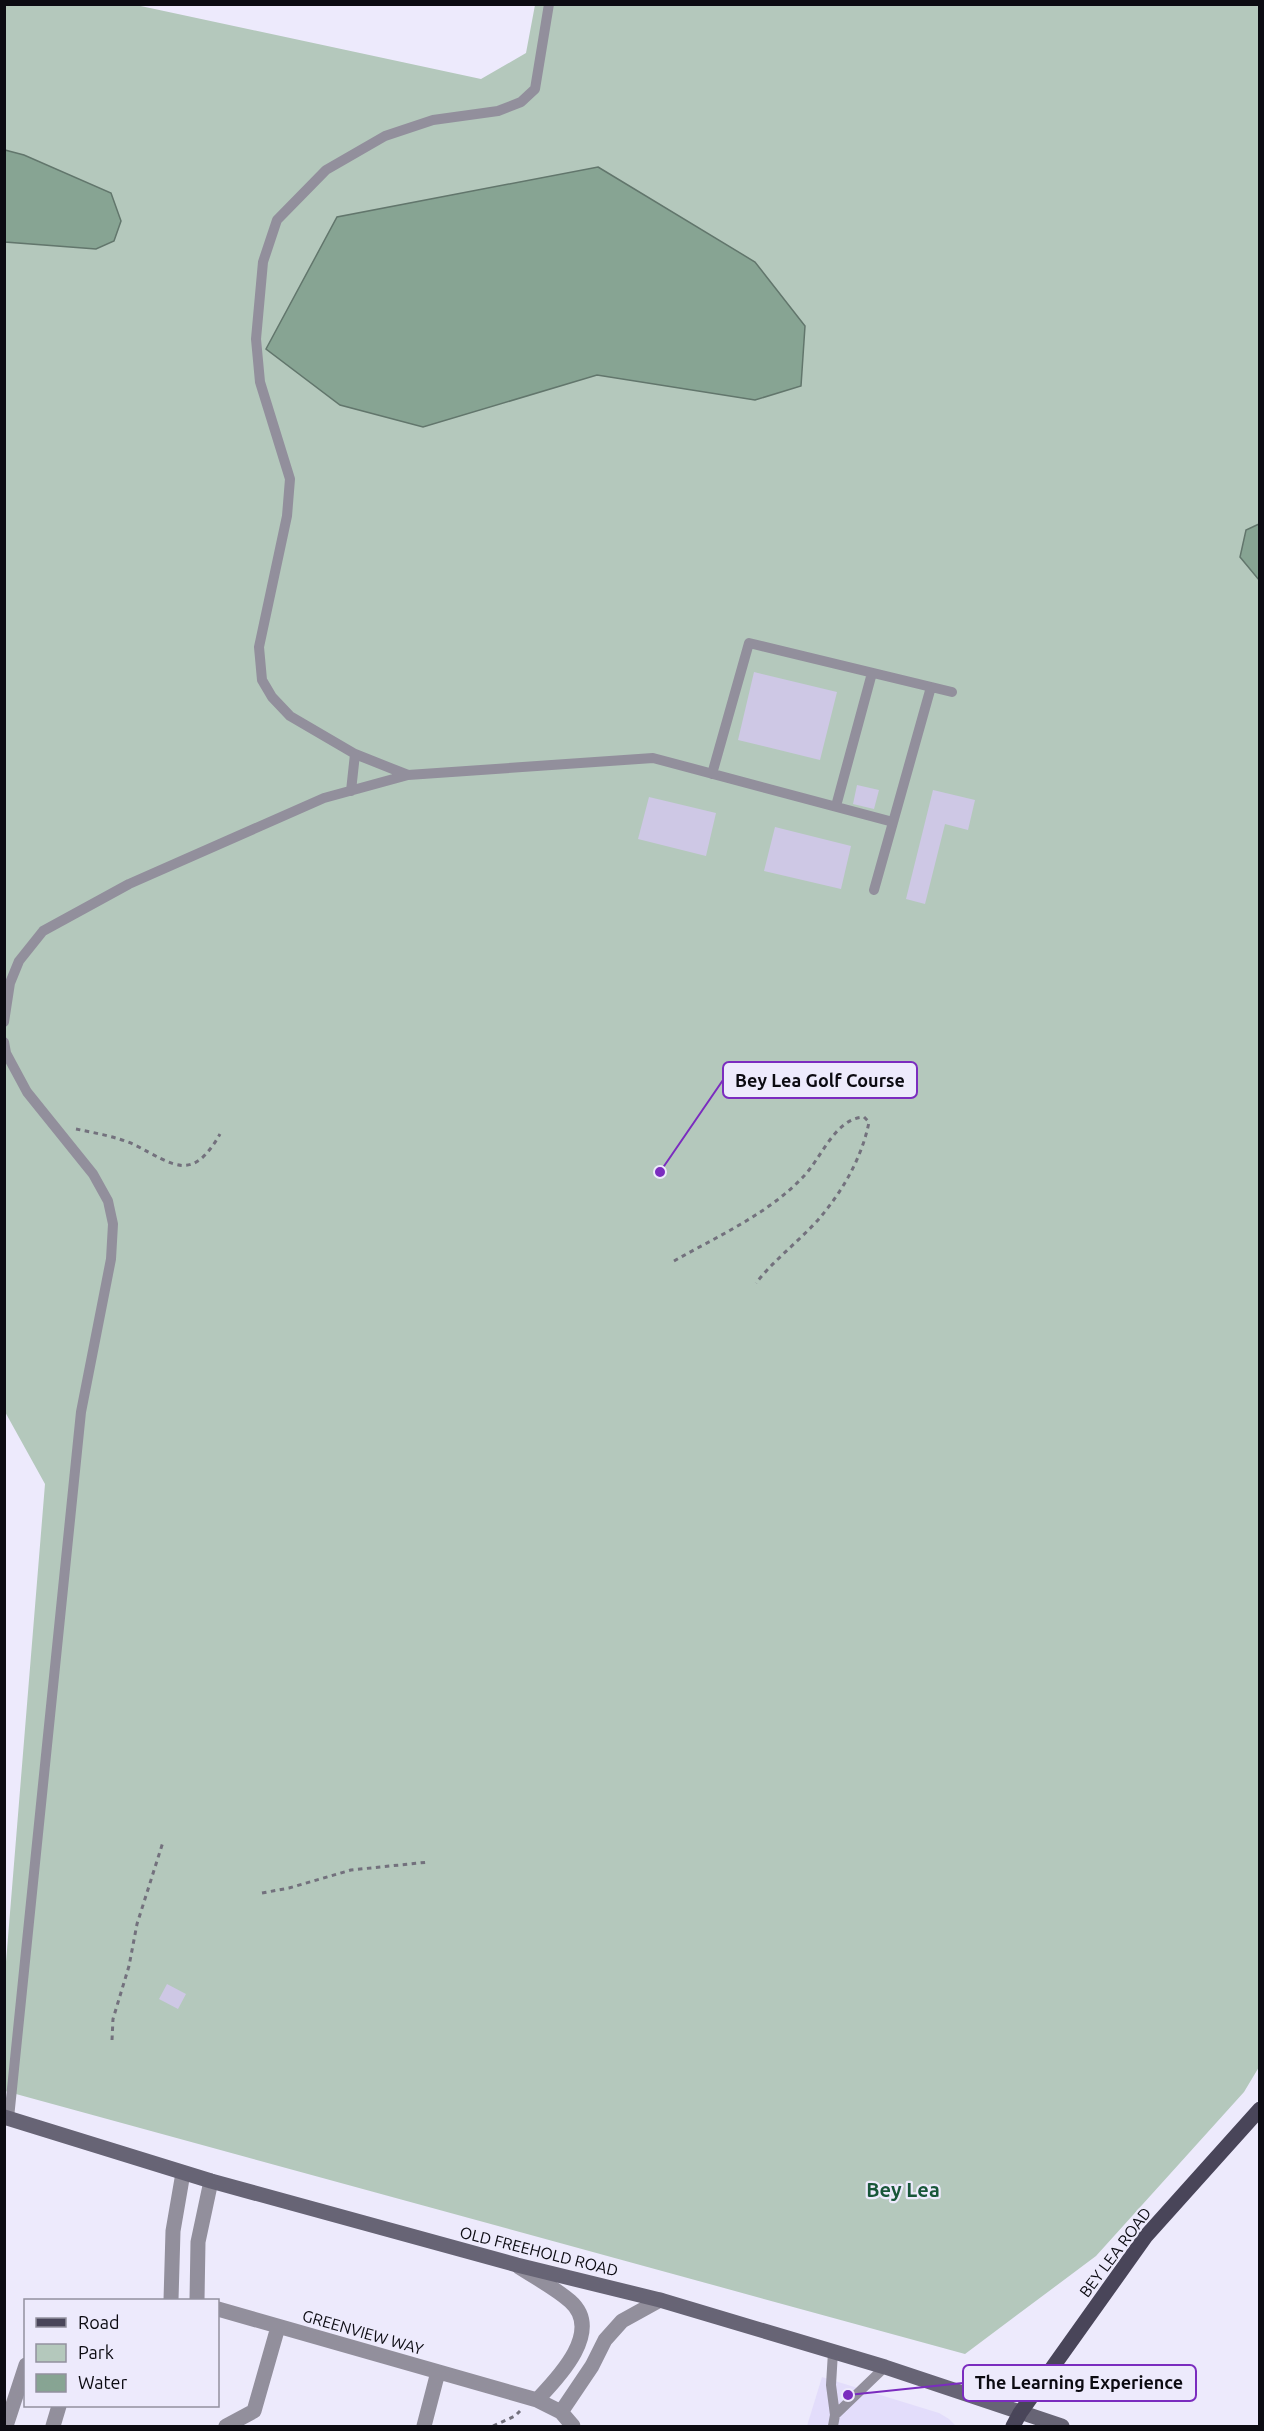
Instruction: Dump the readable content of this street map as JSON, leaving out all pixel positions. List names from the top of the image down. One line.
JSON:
{"streets":{"main road":["OLD FREEHOLD ROAD","BEY LEA ROAD"],"street":["GREENVIEW WAY"]},"crossings":[["OLD FREEHOLD ROAD","BEY LEA ROAD"]],"districts":["Bey Lea"],"places":["Bey Lea Golf Course","The Learning Experience"],"legend":["Road","Park","Water"]}
